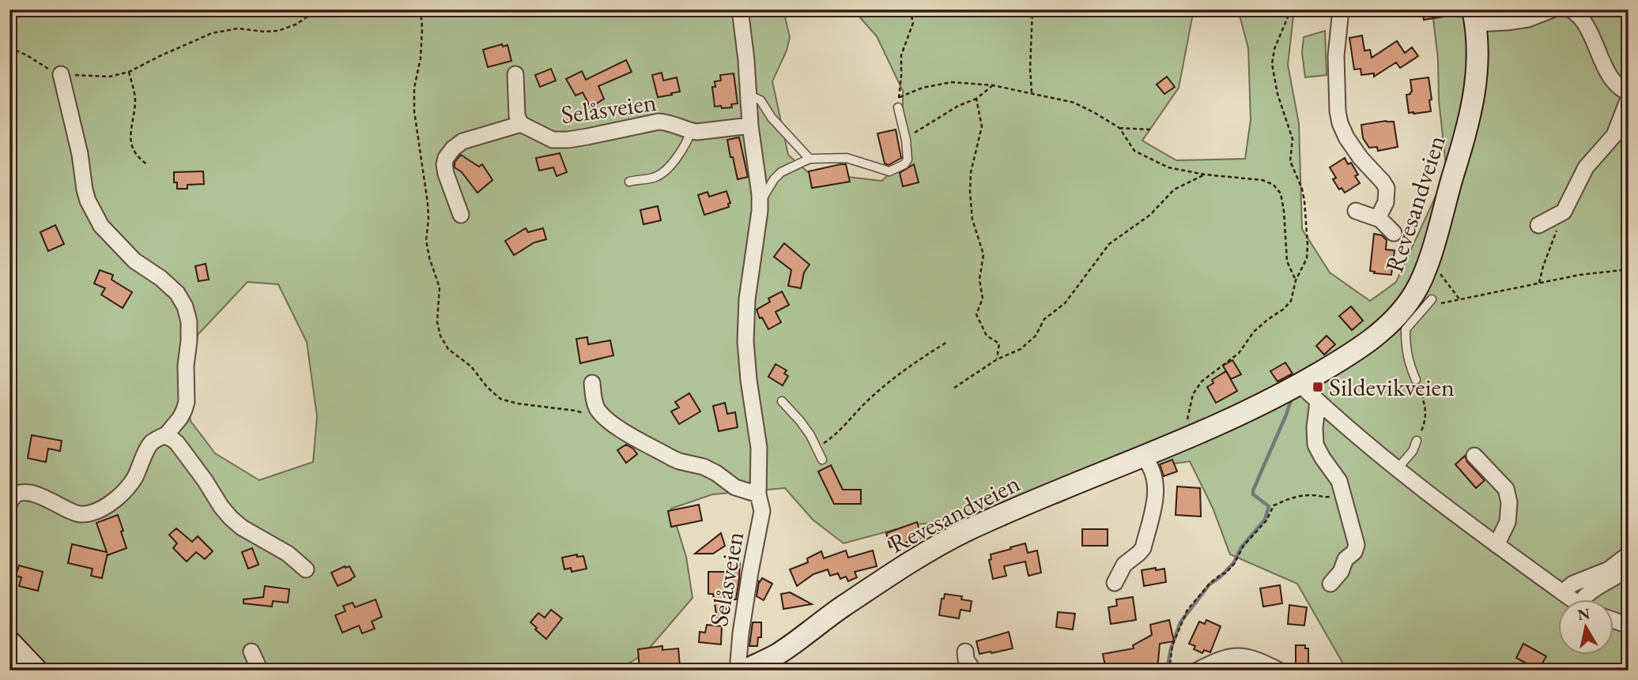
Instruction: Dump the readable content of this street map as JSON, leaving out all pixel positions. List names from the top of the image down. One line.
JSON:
{"streets":{"main road":["Revesandveien"],"street":["Selåsveien"]},"crossings":[["Selåsveien","Revesandveien"]],"places":{"transit":["Sildevikveien"]},"north":"top"}
